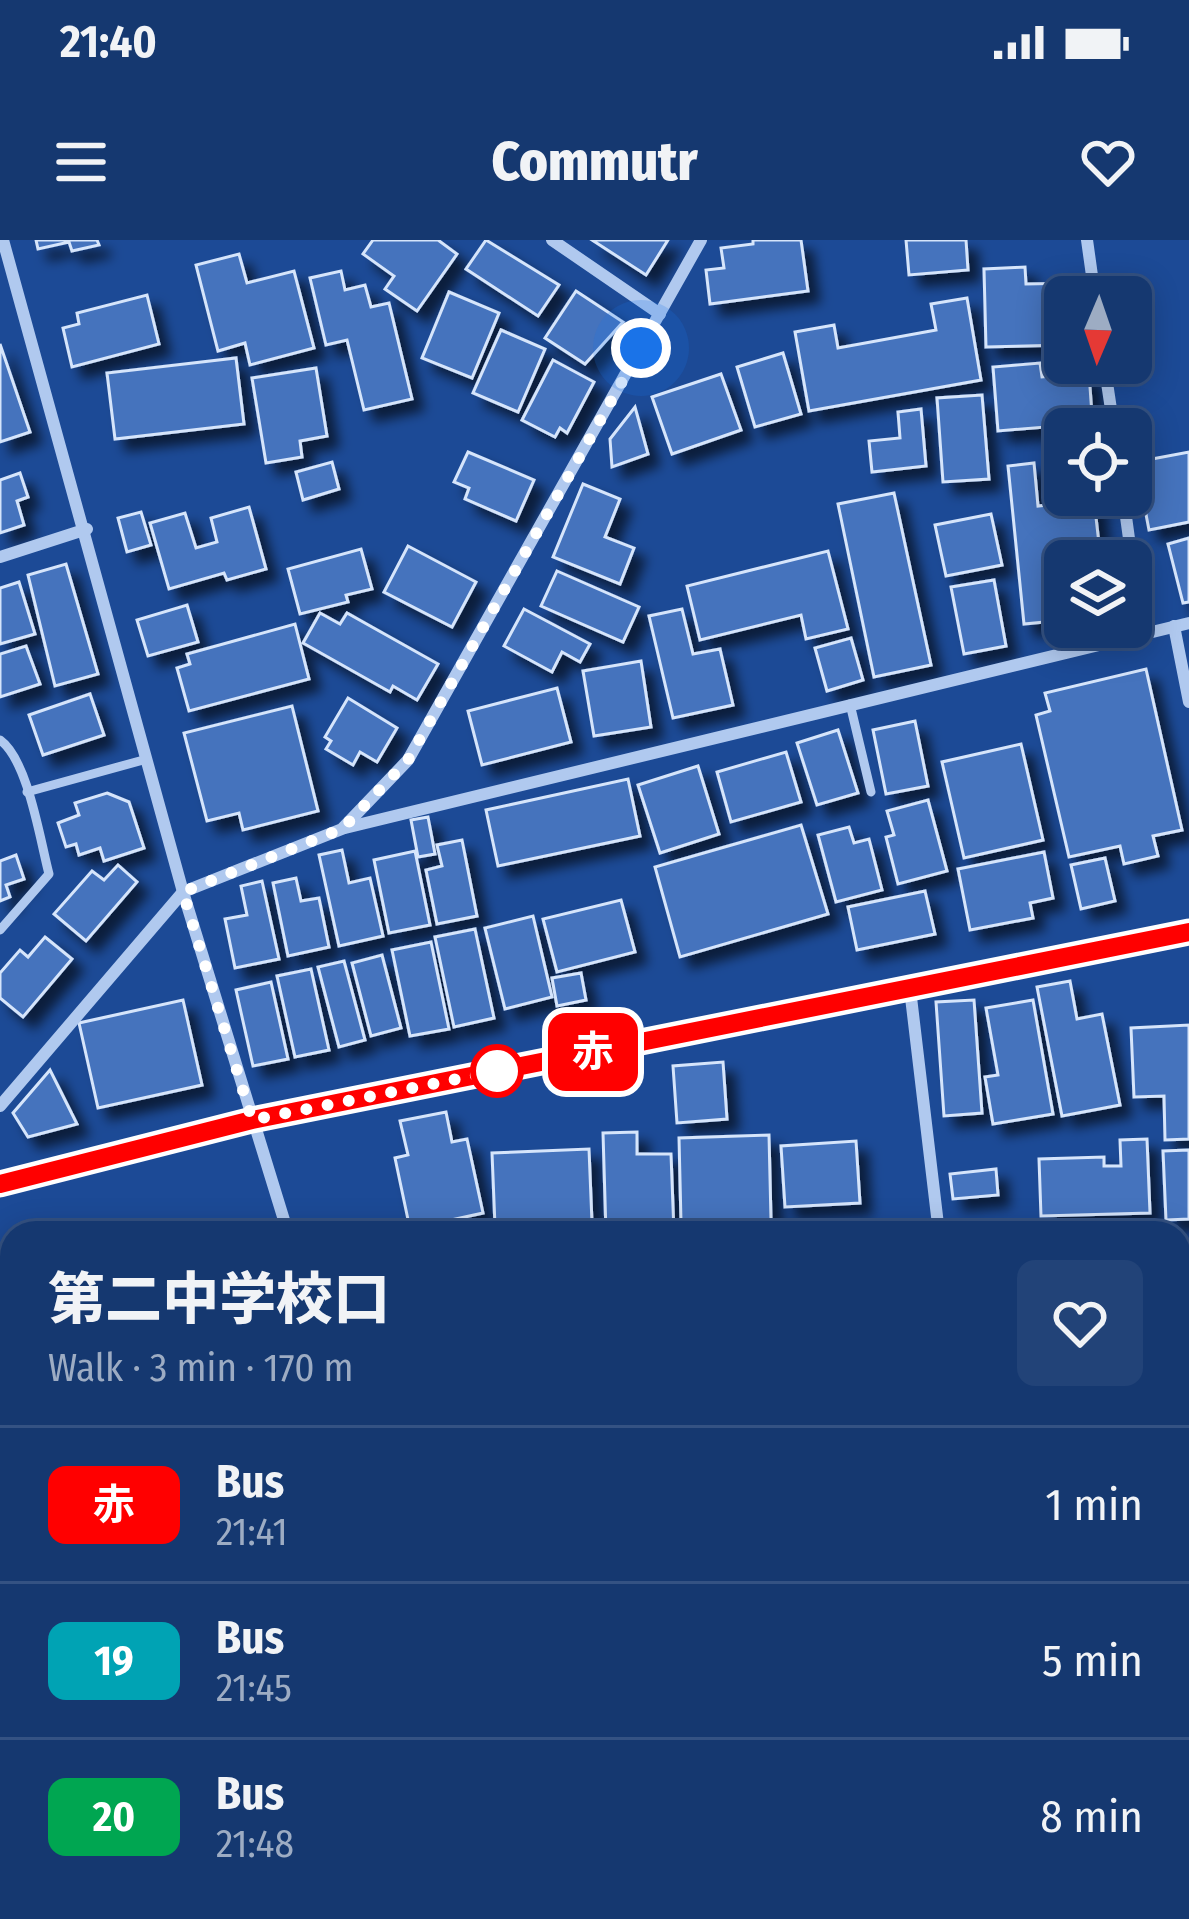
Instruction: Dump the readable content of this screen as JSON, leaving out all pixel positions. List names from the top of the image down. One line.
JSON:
{"lines":["bus line 赤"],"north":"bottom","page":{"status":"21:40","header":"Commutr","on_map":"赤","heading":["第二中学校口","Walk · 3 min · 170 m"],"list":[{"mark":"赤","name":"Bus","note":"21:41","value":"1 min"},{"mark":"19","name":"Bus","note":"21:45","value":"5 min"},{"mark":"20","name":"Bus","note":"21:48","value":"8 min"}]}}
